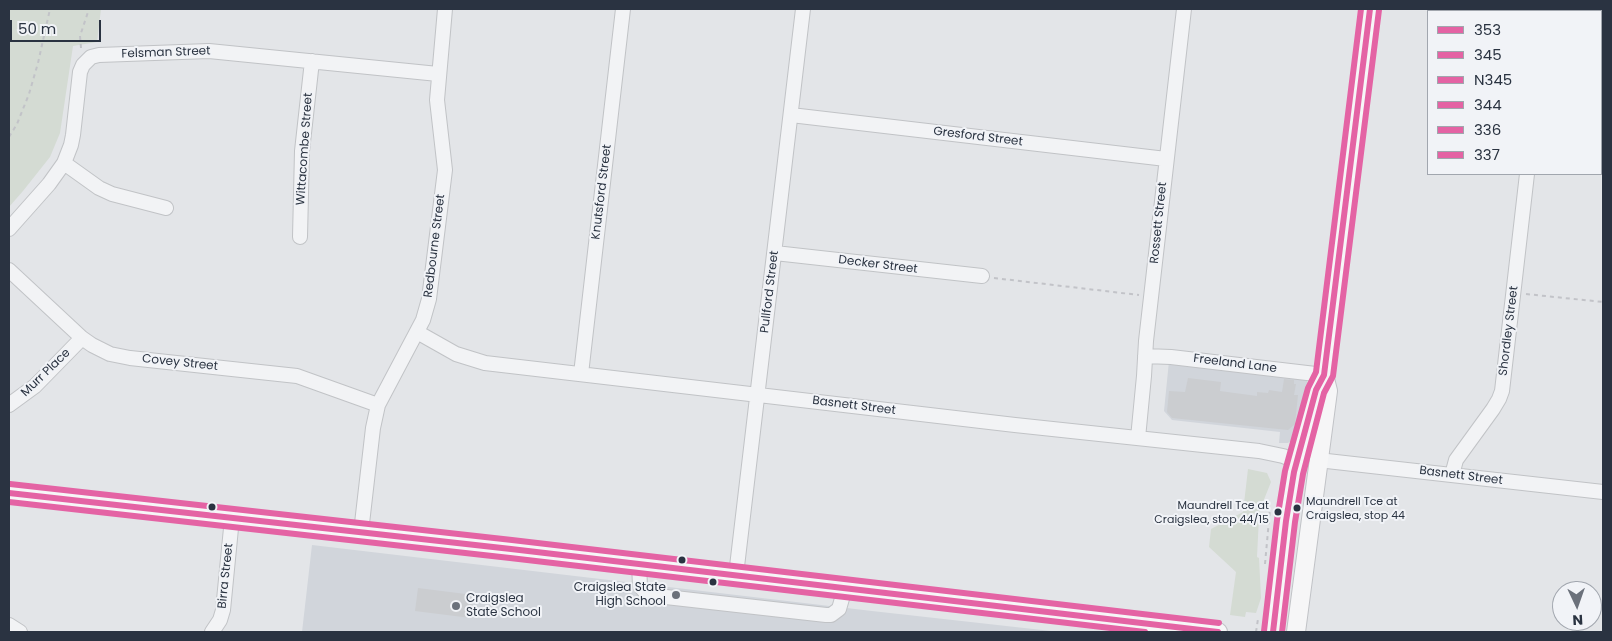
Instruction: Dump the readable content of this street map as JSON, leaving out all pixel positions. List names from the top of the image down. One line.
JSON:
{"streets":{"street":["Felsman Street","Gresford Street","Wittacombe Street","Knutsford Street","Rossett Street","Redbourne Street","Decker Street","Pullford Street","Shordley Street","Covey Street","Freeland Lane","Murr Place","Basnett Street","Birra Street"]},"crossings":[["Felsman Street","Wittacombe Street"],["Felsman Street","Redbourne Street"],["Gresford Street","Rossett Street"],["Gresford Street","Pullford Street"],["Knutsford Street","Basnett Street"],["Rossett Street","Freeland Lane"],["Rossett Street","Basnett Street"],["Redbourne Street","Covey Street"],["Redbourne Street","Basnett Street"],["Decker Street","Pullford Street"],["Pullford Street","Basnett Street"],["Shordley Street","Basnett Street"],["Covey Street","Murr Place"]],"places":["Maundrell Tce at Craigslea, stop 44","Maundrell Tce at Craigslea, stop 44/15","Craigslea State High School","Craigslea State School"],"lines":["transit line 345","transit line 344","transit line N345","transit line 337","transit line 353","transit line 336"],"legend":["353","345","N345","344","336","337"],"scale_bar":"50 m","north":"bottom"}
